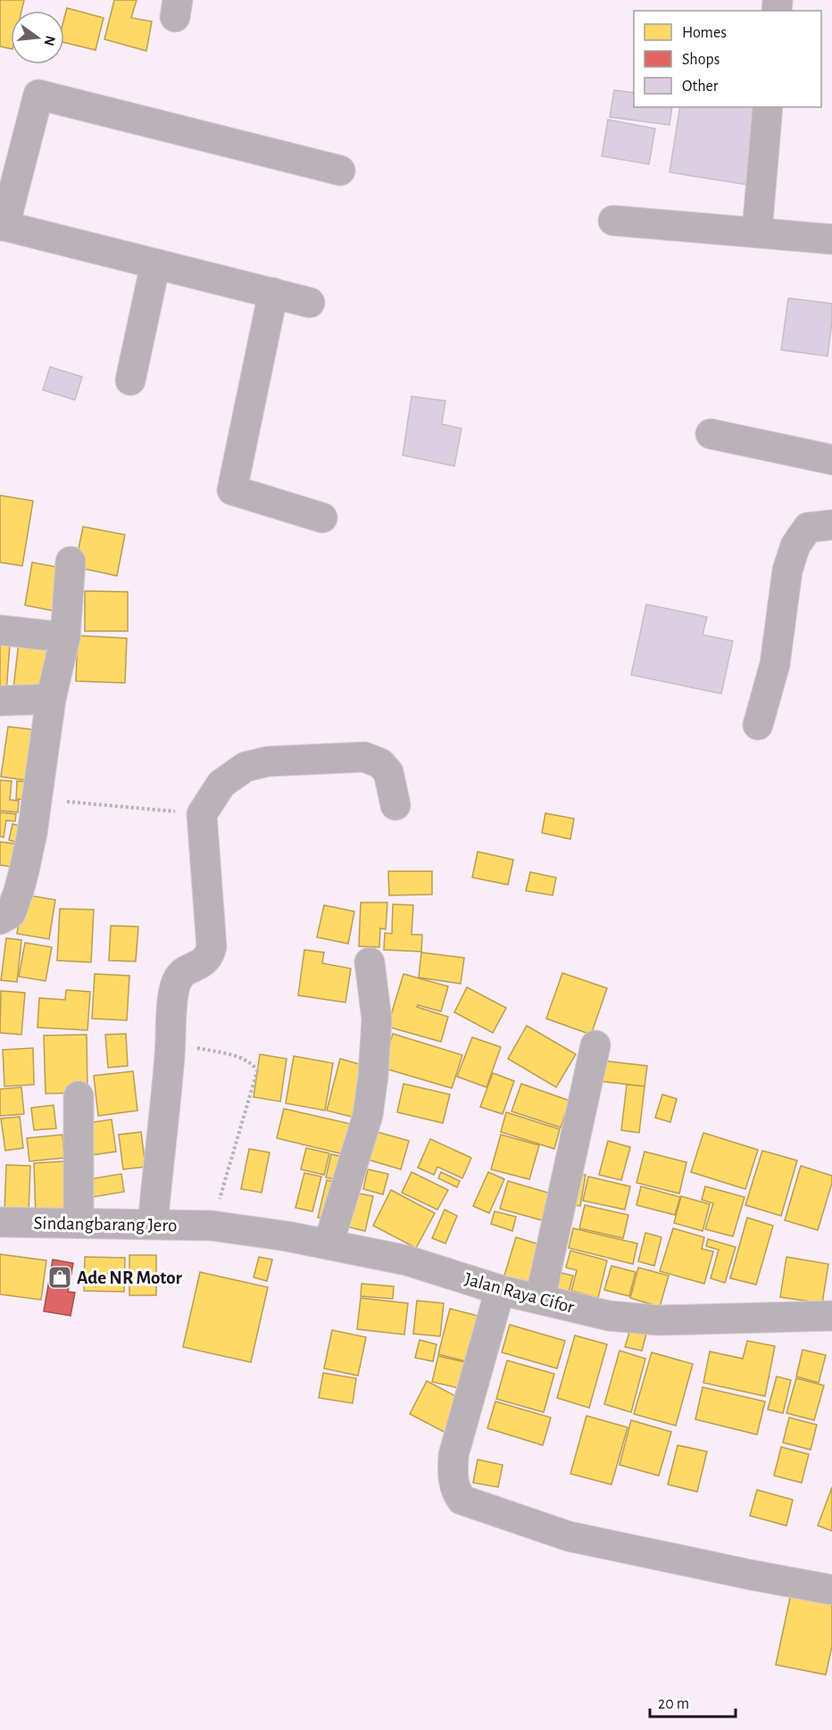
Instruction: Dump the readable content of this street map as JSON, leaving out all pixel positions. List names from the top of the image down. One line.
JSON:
{"streets":{"street":["Sindangbarang Jero","Jalan Raya Cifor"]},"crossings":[["Sindangbarang Jero","Jalan Raya Cifor"]],"places":{"shop":["Ade NR Motor"]},"legend":["Homes","Shops","Other"],"scale_bar":"20 m","north":"right"}
